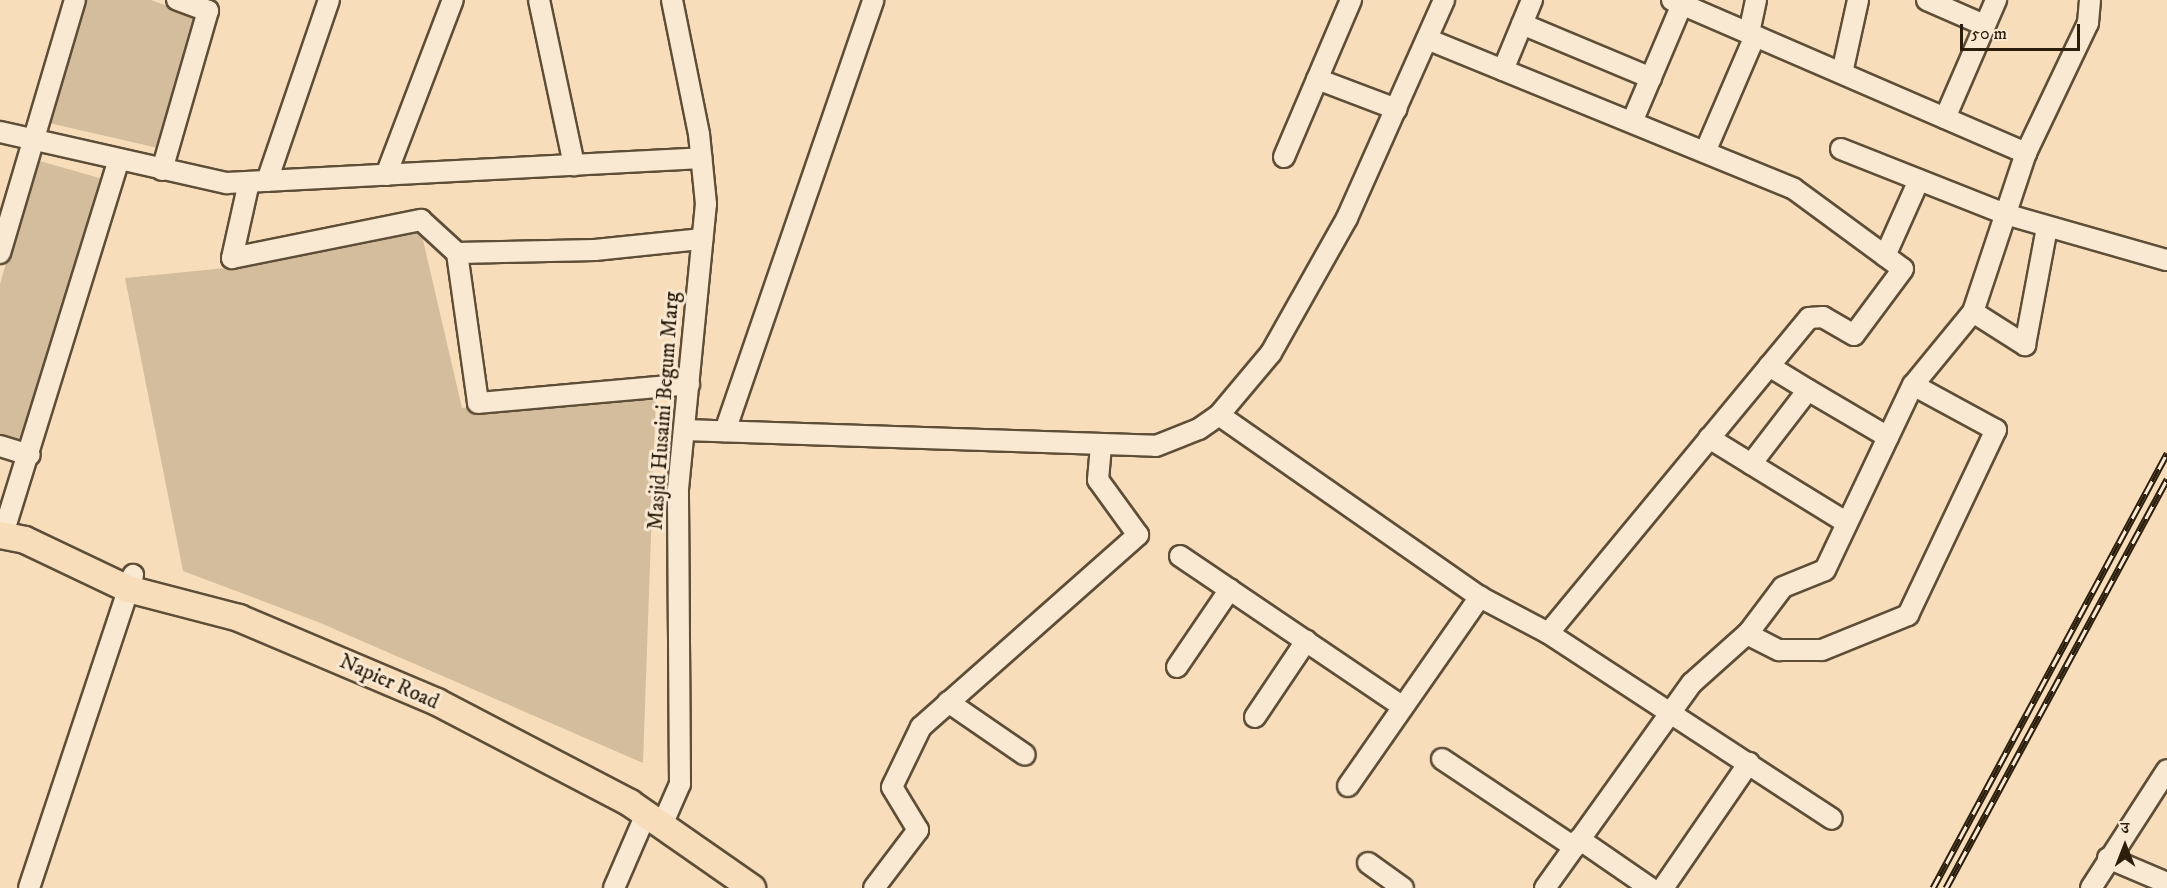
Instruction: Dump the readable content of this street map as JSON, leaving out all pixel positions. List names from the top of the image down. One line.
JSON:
{"streets":{"main road":["Napier Road"],"street":["Masjid Husaini Begum Marg"]},"crossings":[["Masjid Husaini Begum Marg","Napier Road"]],"scale_bar":"50 m","north":"top"}
